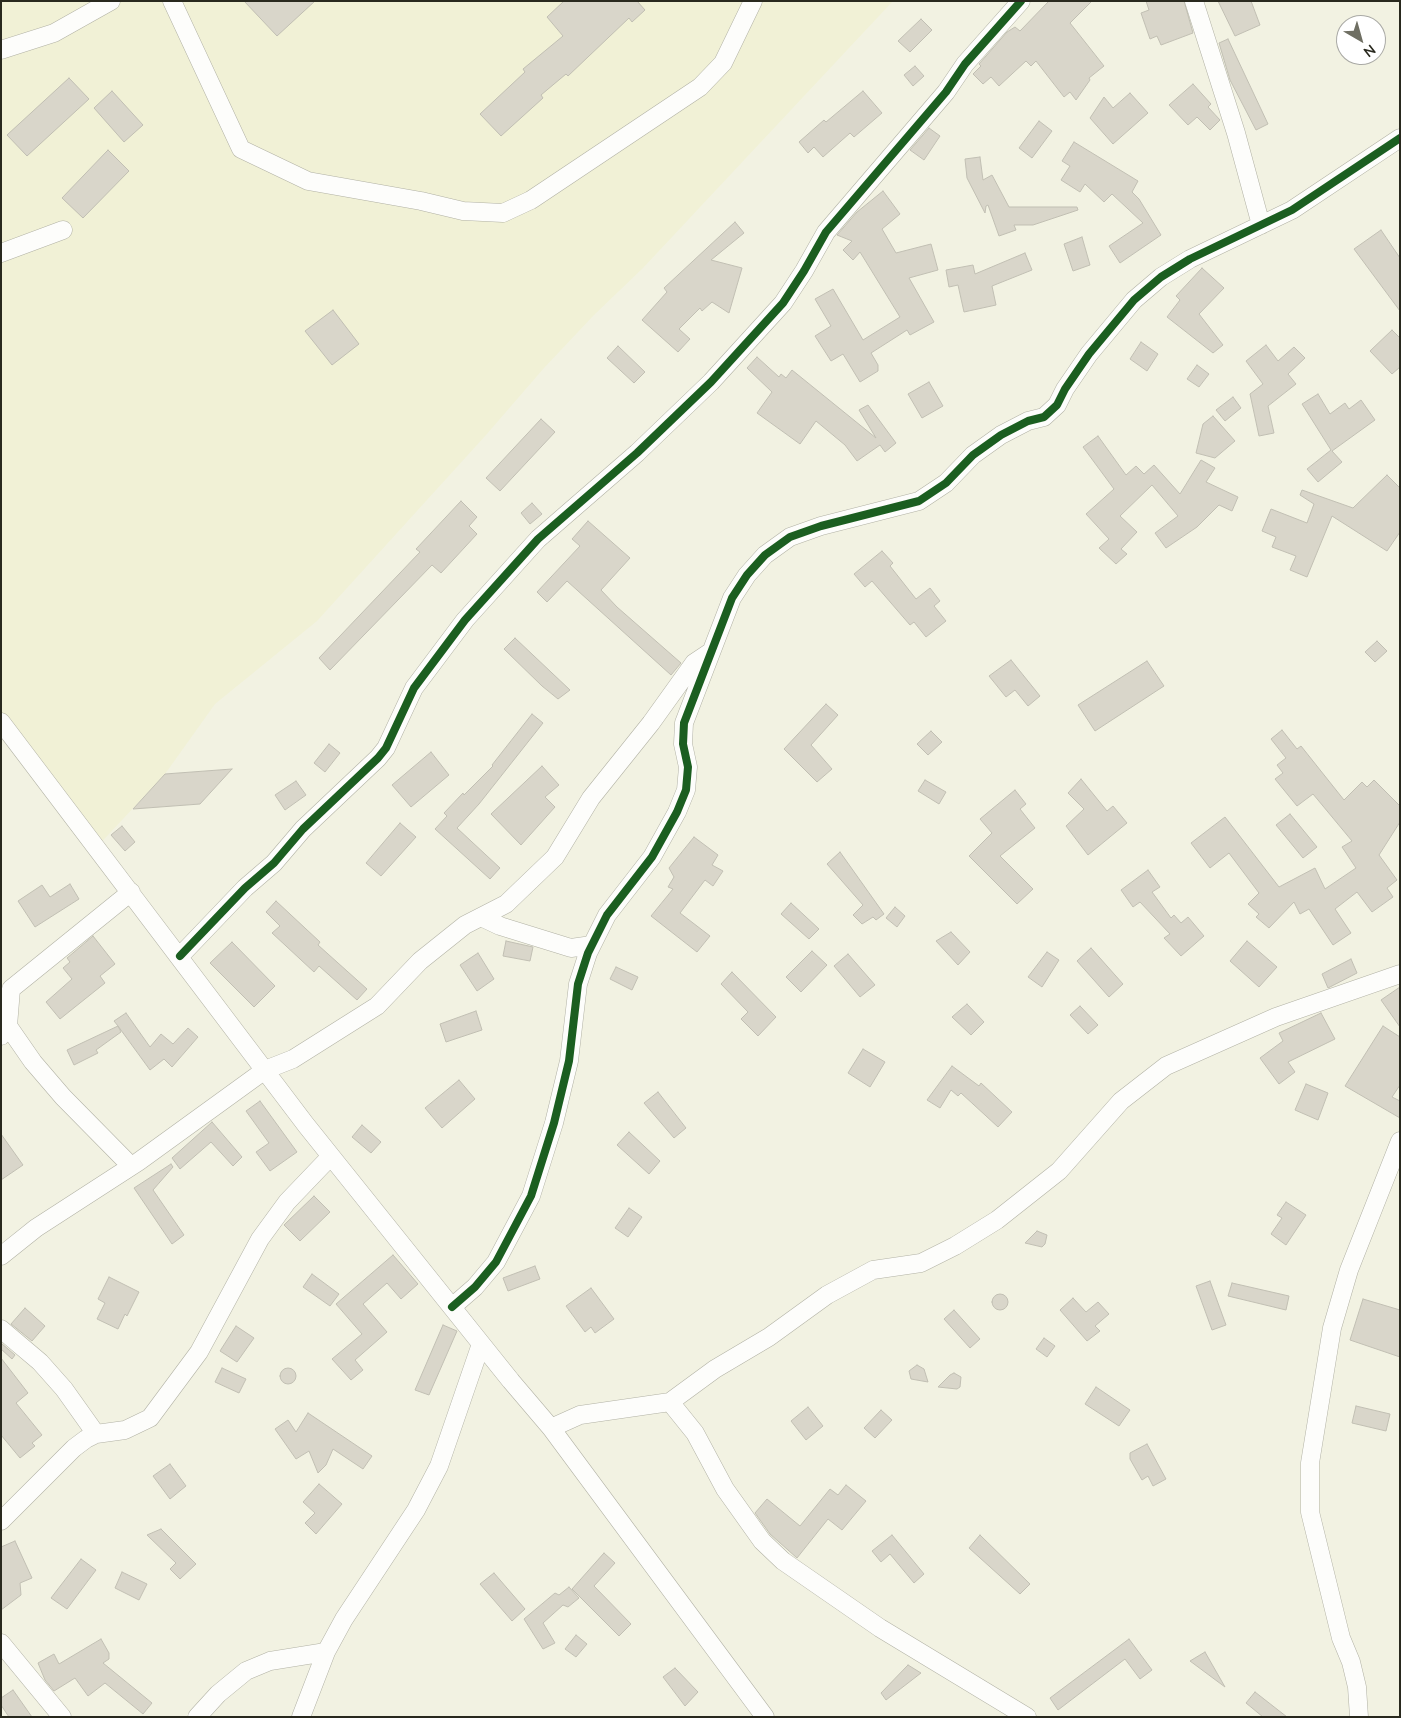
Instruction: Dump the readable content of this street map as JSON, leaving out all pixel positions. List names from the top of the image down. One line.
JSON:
{"north":"bottom right"}
